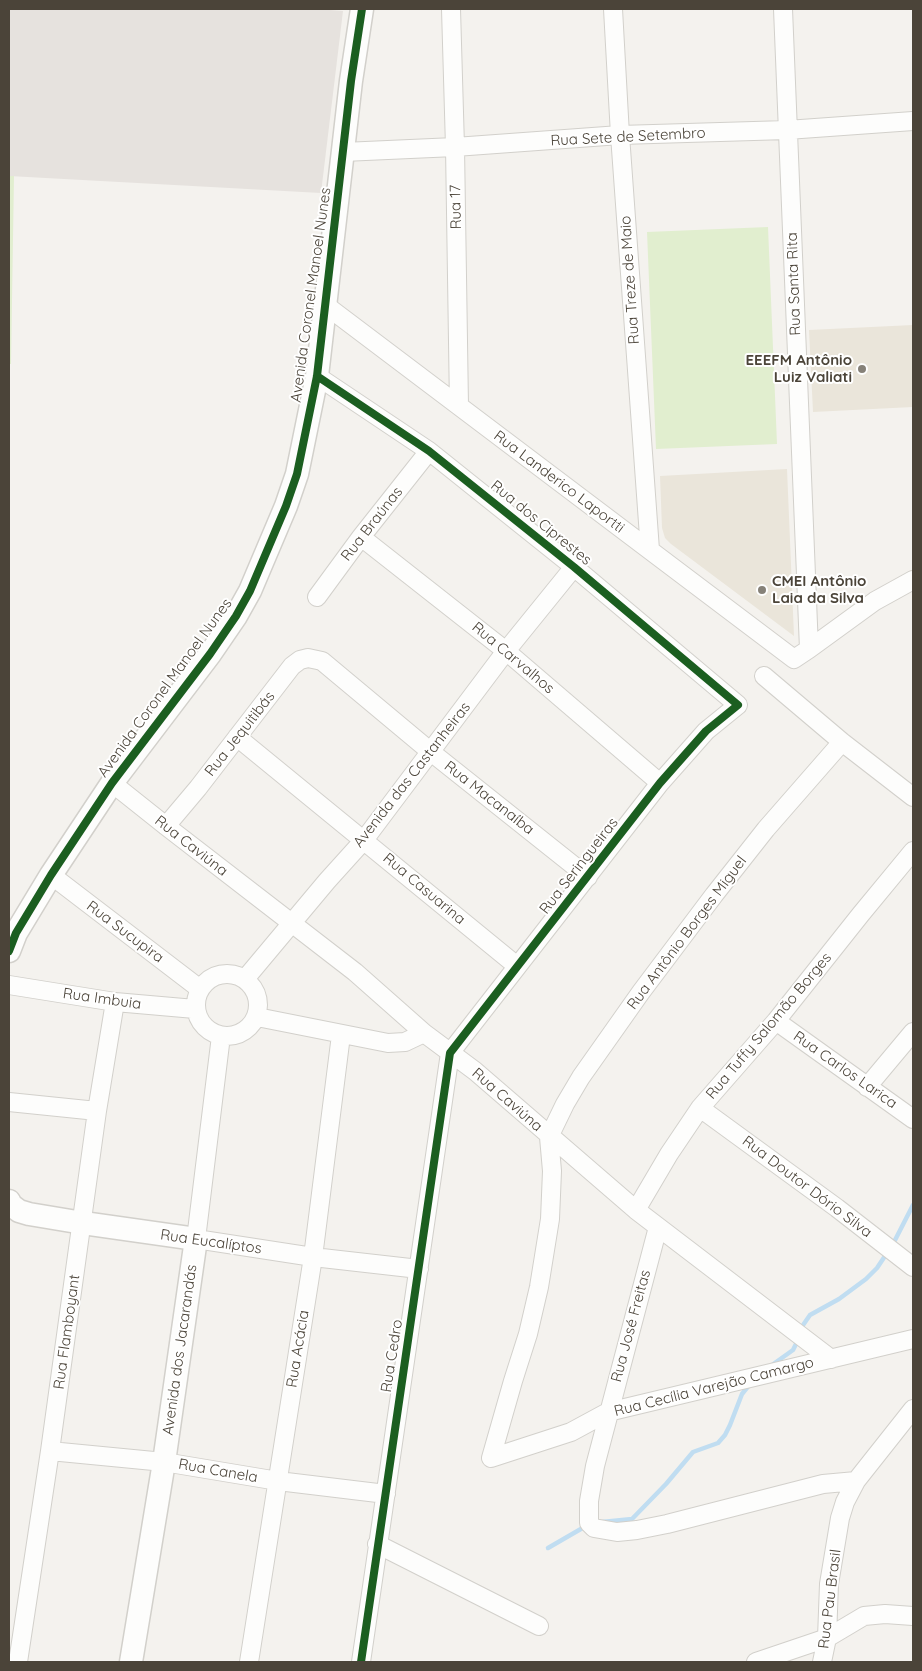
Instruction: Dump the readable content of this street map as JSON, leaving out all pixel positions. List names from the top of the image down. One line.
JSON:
{"streets":{"street":["Rua Sete de Setembro","Rua 17","Rua Treze de Maio","Rua Santa Rita","Avenida Coronel Manoel Nunes","Rua Landerico Laportti","Rua dos Ciprestes","Rua Braúnas","Rua Carvalhos","Rua Jequitibás","Avenida das Castanheiras","Rua Macanaíba","Rua Caviúna","Rua Seringueiras","Rua Casuarina","Rua Sucupira","Rua Antônio Borges Miguel","Rua Imbuia","Rua Tuffy Salomão Borges","Rua Carlos Larica","Rua Doutor Dório Silva","Rua Eucalíptos","Rua José Freitas","Rua Flamboyant","Rua Acácia","Avenida dos Jacarandás","Rua Cedro","Rua Cecília Varejão Camargo","Rua Canela","Rua Pau Brasil"]},"crossings":[["Rua Sete de Setembro","Rua 17"],["Rua Sete de Setembro","Rua Treze de Maio"],["Rua Sete de Setembro","Rua Santa Rita"],["Rua Sete de Setembro","Avenida Coronel Manoel Nunes"],["Rua 17","Rua Landerico Laportti"],["Rua Treze de Maio","Rua Landerico Laportti"],["Rua Santa Rita","Rua Landerico Laportti"],["Avenida Coronel Manoel Nunes","Rua Landerico Laportti"],["Avenida Coronel Manoel Nunes","Rua dos Ciprestes"],["Avenida Coronel Manoel Nunes","Rua Caviúna"],["Avenida Coronel Manoel Nunes","Rua Sucupira"],["Rua dos Ciprestes","Rua Braúnas"],["Rua dos Ciprestes","Avenida das Castanheiras"],["Rua dos Ciprestes","Rua Seringueiras"],["Rua Braúnas","Rua Carvalhos"],["Rua Carvalhos","Avenida das Castanheiras"],["Rua Carvalhos","Rua Seringueiras"],["Rua Jequitibás","Rua Macanaíba"],["Rua Jequitibás","Rua Caviúna"],["Rua Jequitibás","Rua Casuarina"],["Avenida das Castanheiras","Rua Macanaíba"],["Avenida das Castanheiras","Rua Caviúna"],["Avenida das Castanheiras","Rua Casuarina"],["Avenida das Castanheiras","Rua Sucupira"],["Avenida das Castanheiras","Rua Imbuia"],["Avenida das Castanheiras","Avenida dos Jacarandás"],["Rua Macanaíba","Rua Seringueiras"],["Rua Caviúna","Rua Seringueiras"],["Rua Caviúna","Rua Antônio Borges Miguel"],["Rua Caviúna","Rua Tuffy Salomão Borges"],["Rua Caviúna","Rua José Freitas"],["Rua Caviúna","Rua Cedro"],["Rua Caviúna","Rua Cecília Varejão Camargo"],["Rua Seringueiras","Rua Casuarina"],["Rua Seringueiras","Rua Cedro"],["Rua Sucupira","Rua Imbuia"],["Rua Sucupira","Avenida dos Jacarandás"],["Rua Antônio Borges Miguel","Rua Cecília Varejão Camargo"],["Rua Imbuia","Rua Flamboyant"],["Rua Imbuia","Avenida dos Jacarandás"],["Rua Tuffy Salomão Borges","Rua Carlos Larica"],["Rua Tuffy Salomão Borges","Rua Doutor Dório Silva"],["Rua Eucalíptos","Rua Flamboyant"],["Rua Eucalíptos","Rua Acácia"],["Rua Eucalíptos","Avenida dos Jacarandás"],["Rua Eucalíptos","Rua Cedro"],["Rua José Freitas","Rua Cecília Varejão Camargo"],["Rua José Freitas","Rua Pau Brasil"],["Rua Flamboyant","Rua Canela"],["Rua Acácia","Rua Canela"],["Avenida dos Jacarandás","Rua Canela"],["Rua Cedro","Rua Canela"]],"places":["EEEFM Antônio Luiz Valiati","CMEI Antônio Laia da Silva"]}
